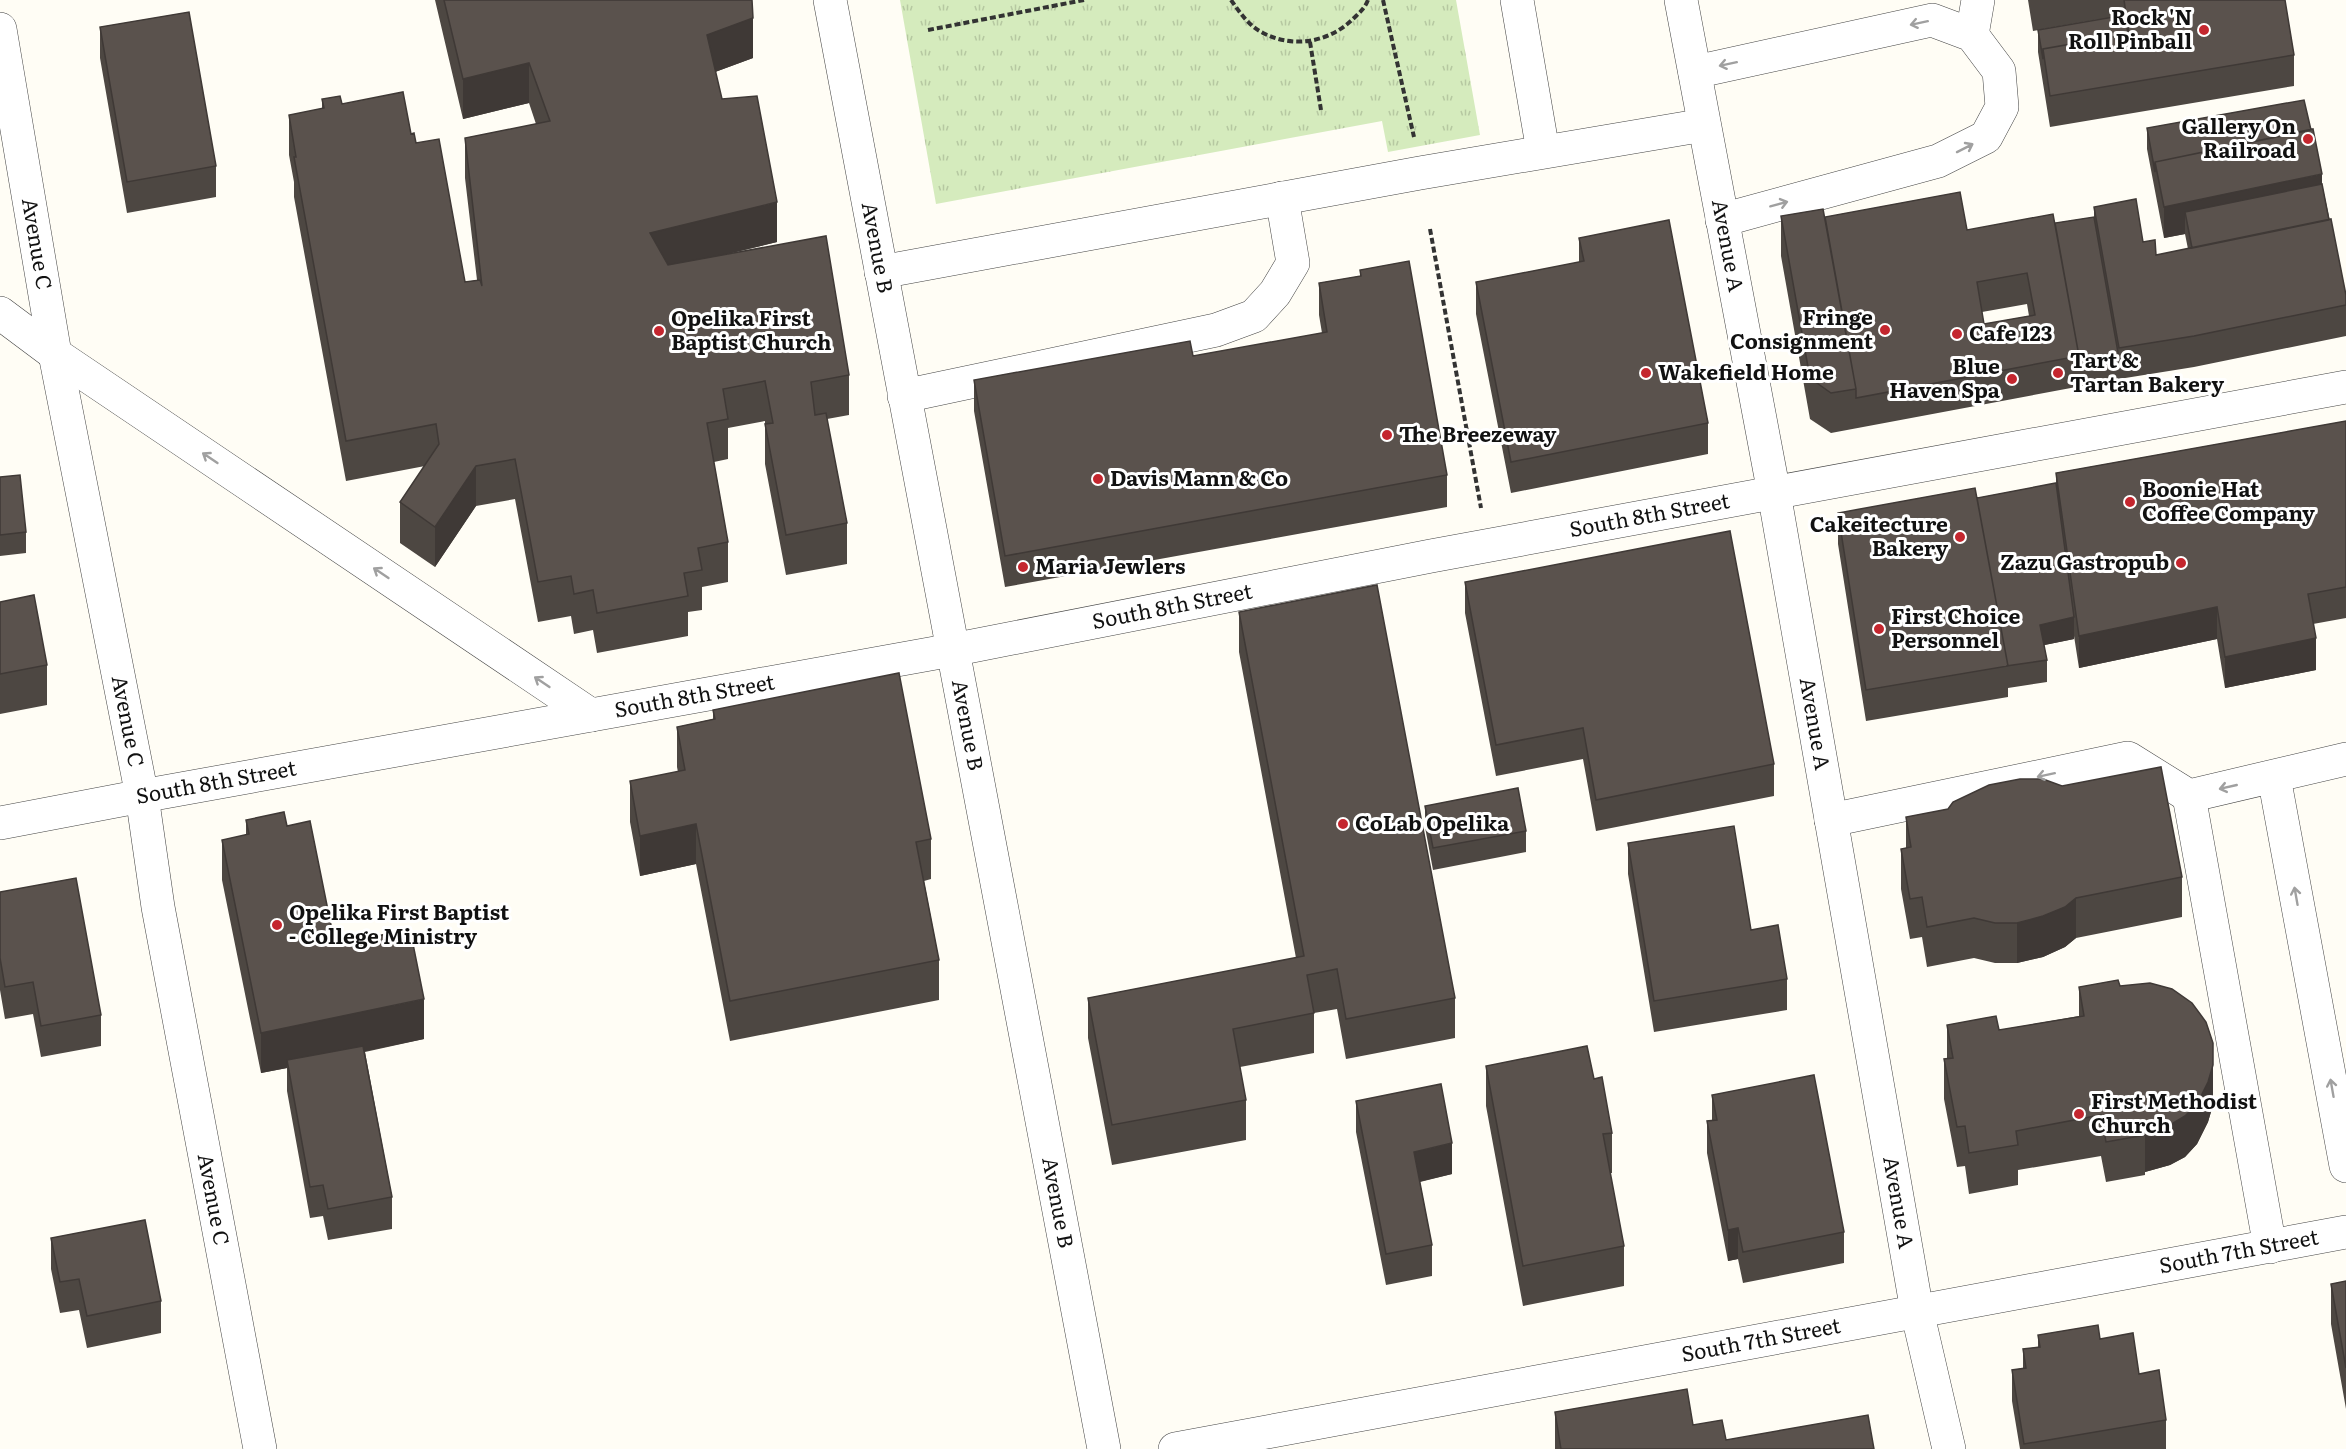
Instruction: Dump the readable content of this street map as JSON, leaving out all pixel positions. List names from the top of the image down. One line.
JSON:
{"streets":{"street":["Avenue C","Avenue B","Avenue A","South 8th Street","South 7th Street"]},"crossings":[["Avenue C","South 8th Street"],["Avenue B","South 8th Street"],["Avenue A","South 8th Street"],["Avenue A","South 7th Street"]],"places":["Rock 'N Roll Pinball","Gallery On Railroad","Fringe Consignment","Opelika First Baptist Church","Cafe 123","Wakefield Home","Tart & Tartan Bakery","Blue Haven Spa","The Breezeway","Davis Mann & Co","Boonie Hat Coffee Company","Cakeitecture Bakery","Zazu Gastropub","Maria Jewlers","First Choice Personnel","CoLab Opelika","Opelika First Baptist - College Ministry","First Methodist Church"]}
